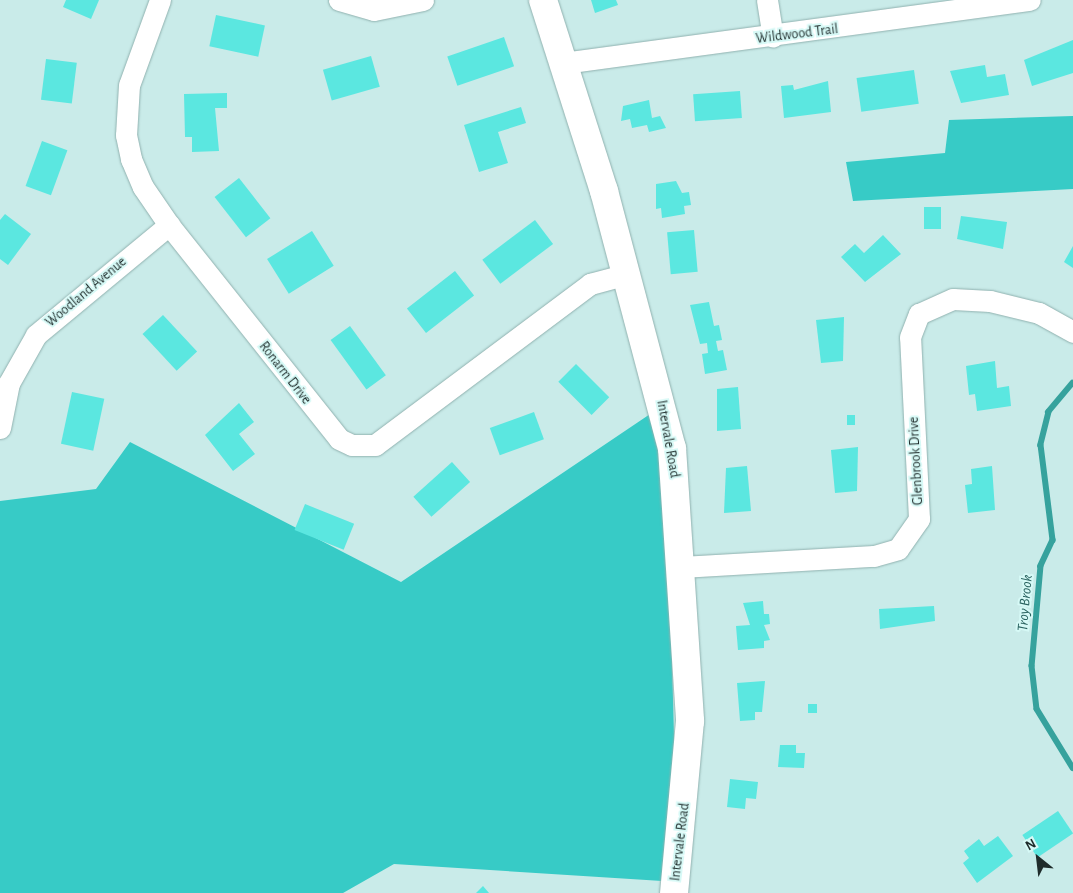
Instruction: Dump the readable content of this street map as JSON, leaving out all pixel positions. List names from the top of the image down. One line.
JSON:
{"streets":{"street":["Wildwood Trail","Woodland Avenue","Ronarm Drive","Intervale Road","Glenbrook Drive"]},"crossings":[["Wildwood Trail","Intervale Road"],["Woodland Avenue","Ronarm Drive"],["Ronarm Drive","Intervale Road"],["Intervale Road","Glenbrook Drive"]],"water":["Troy Brook"],"north":"top left"}
